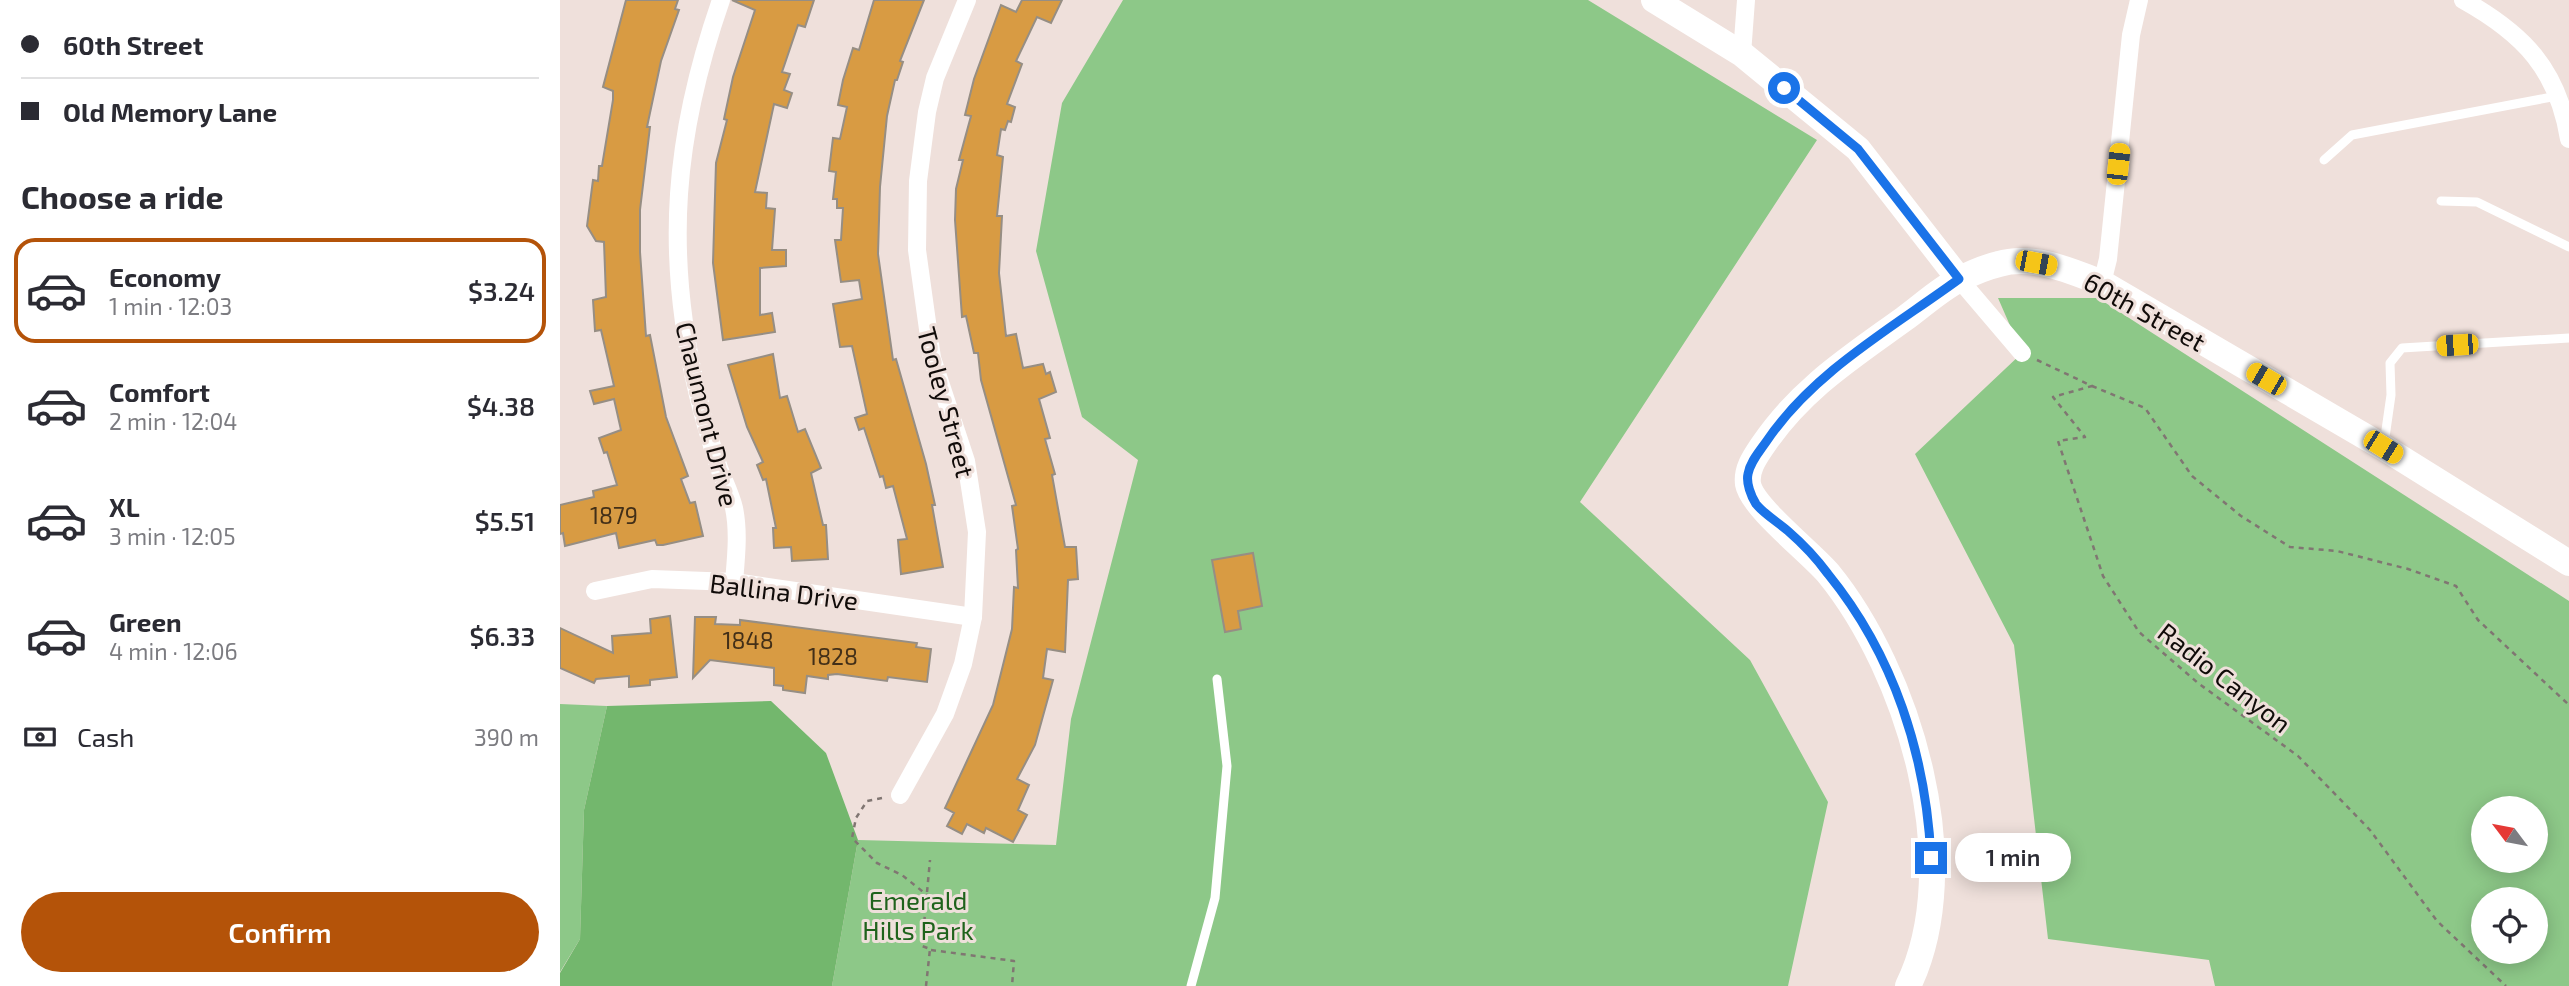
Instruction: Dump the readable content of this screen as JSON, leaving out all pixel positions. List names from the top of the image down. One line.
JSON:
{"streets":{"street":["60th Street","Tooley Street","Chaumont Drive","Ballina Drive"],"path":["Radio Canyon"]},"crossings":[["Tooley Street","Ballina Drive"],["Chaumont Drive","Ballina Drive"]],"parks":["Emerald Hills Park"],"house_numbers":["1879","1848","1828"],"north":"top left","page":{"banner":["60th Street","Old Memory Lane"],"heading":"Choose a ride","list":[{"name":"Economy","note":"1 min · 12:03","value":"$3.24"},{"name":"Comfort","note":"2 min · 12:04","value":"$4.38"},{"name":"XL","note":"3 min · 12:05","value":"$5.51"},{"name":"Green","note":"4 min · 12:06","value":"$6.33"}],"pay":["Cash","390 m"],"bubble":"1 min","buttons":"Confirm"}}
